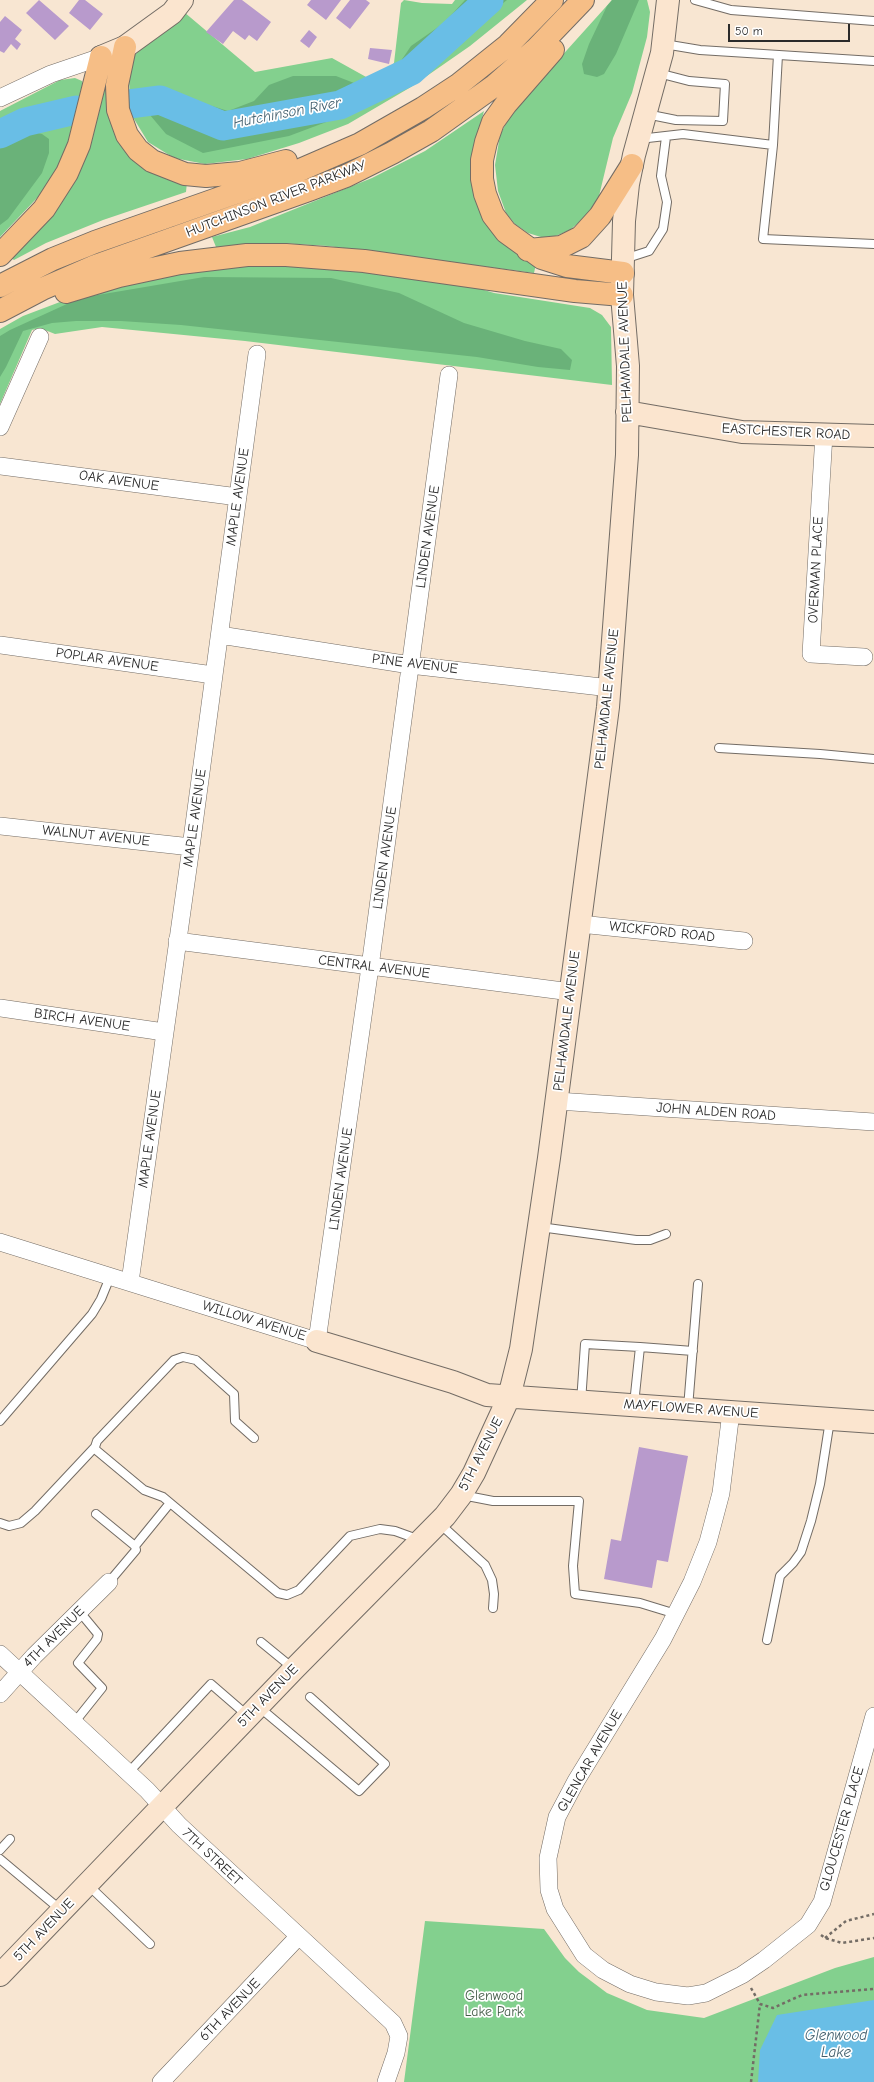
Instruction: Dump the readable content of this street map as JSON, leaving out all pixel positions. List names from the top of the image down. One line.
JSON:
{"streets":{"highway":["HUTCHINSON RIVER PARKWAY"],"street":["PELHAMDALE AVENUE","EASTCHESTER ROAD","OAK AVENUE","MAPLE AVENUE","LINDEN AVENUE","OVERMAN PLACE","POPLAR AVENUE","PINE AVENUE","WALNUT AVENUE","WICKFORD ROAD","CENTRAL AVENUE","BIRCH AVENUE","JOHN ALDEN ROAD","WILLOW AVENUE","MAYFLOWER AVENUE","5TH AVENUE","4TH AVENUE","GLENCAR AVENUE","GLOUCESTER PLACE","7TH STREET","6TH AVENUE"]},"crossings":[["PELHAMDALE AVENUE","EASTCHESTER ROAD"],["PELHAMDALE AVENUE","PINE AVENUE"],["PELHAMDALE AVENUE","WICKFORD ROAD"],["PELHAMDALE AVENUE","CENTRAL AVENUE"],["PELHAMDALE AVENUE","JOHN ALDEN ROAD"],["PELHAMDALE AVENUE","WILLOW AVENUE"],["PELHAMDALE AVENUE","MAYFLOWER AVENUE"],["PELHAMDALE AVENUE","5TH AVENUE"],["EASTCHESTER ROAD","OVERMAN PLACE"],["OAK AVENUE","MAPLE AVENUE"],["MAPLE AVENUE","POPLAR AVENUE"],["MAPLE AVENUE","PINE AVENUE"],["MAPLE AVENUE","WALNUT AVENUE"],["MAPLE AVENUE","CENTRAL AVENUE"],["MAPLE AVENUE","BIRCH AVENUE"],["MAPLE AVENUE","WILLOW AVENUE"],["LINDEN AVENUE","PINE AVENUE"],["LINDEN AVENUE","CENTRAL AVENUE"],["LINDEN AVENUE","WILLOW AVENUE"],["WILLOW AVENUE","MAYFLOWER AVENUE"],["WILLOW AVENUE","5TH AVENUE"],["MAYFLOWER AVENUE","5TH AVENUE"],["MAYFLOWER AVENUE","GLENCAR AVENUE"],["5TH AVENUE","7TH STREET"],["4TH AVENUE","7TH STREET"],["GLENCAR AVENUE","GLOUCESTER PLACE"],["7TH STREET","6TH AVENUE"]],"water":["Hutchinson River","Glenwood Lake"],"parks":["Glenwood Lake Park"],"scale_bar":"50 m"}
